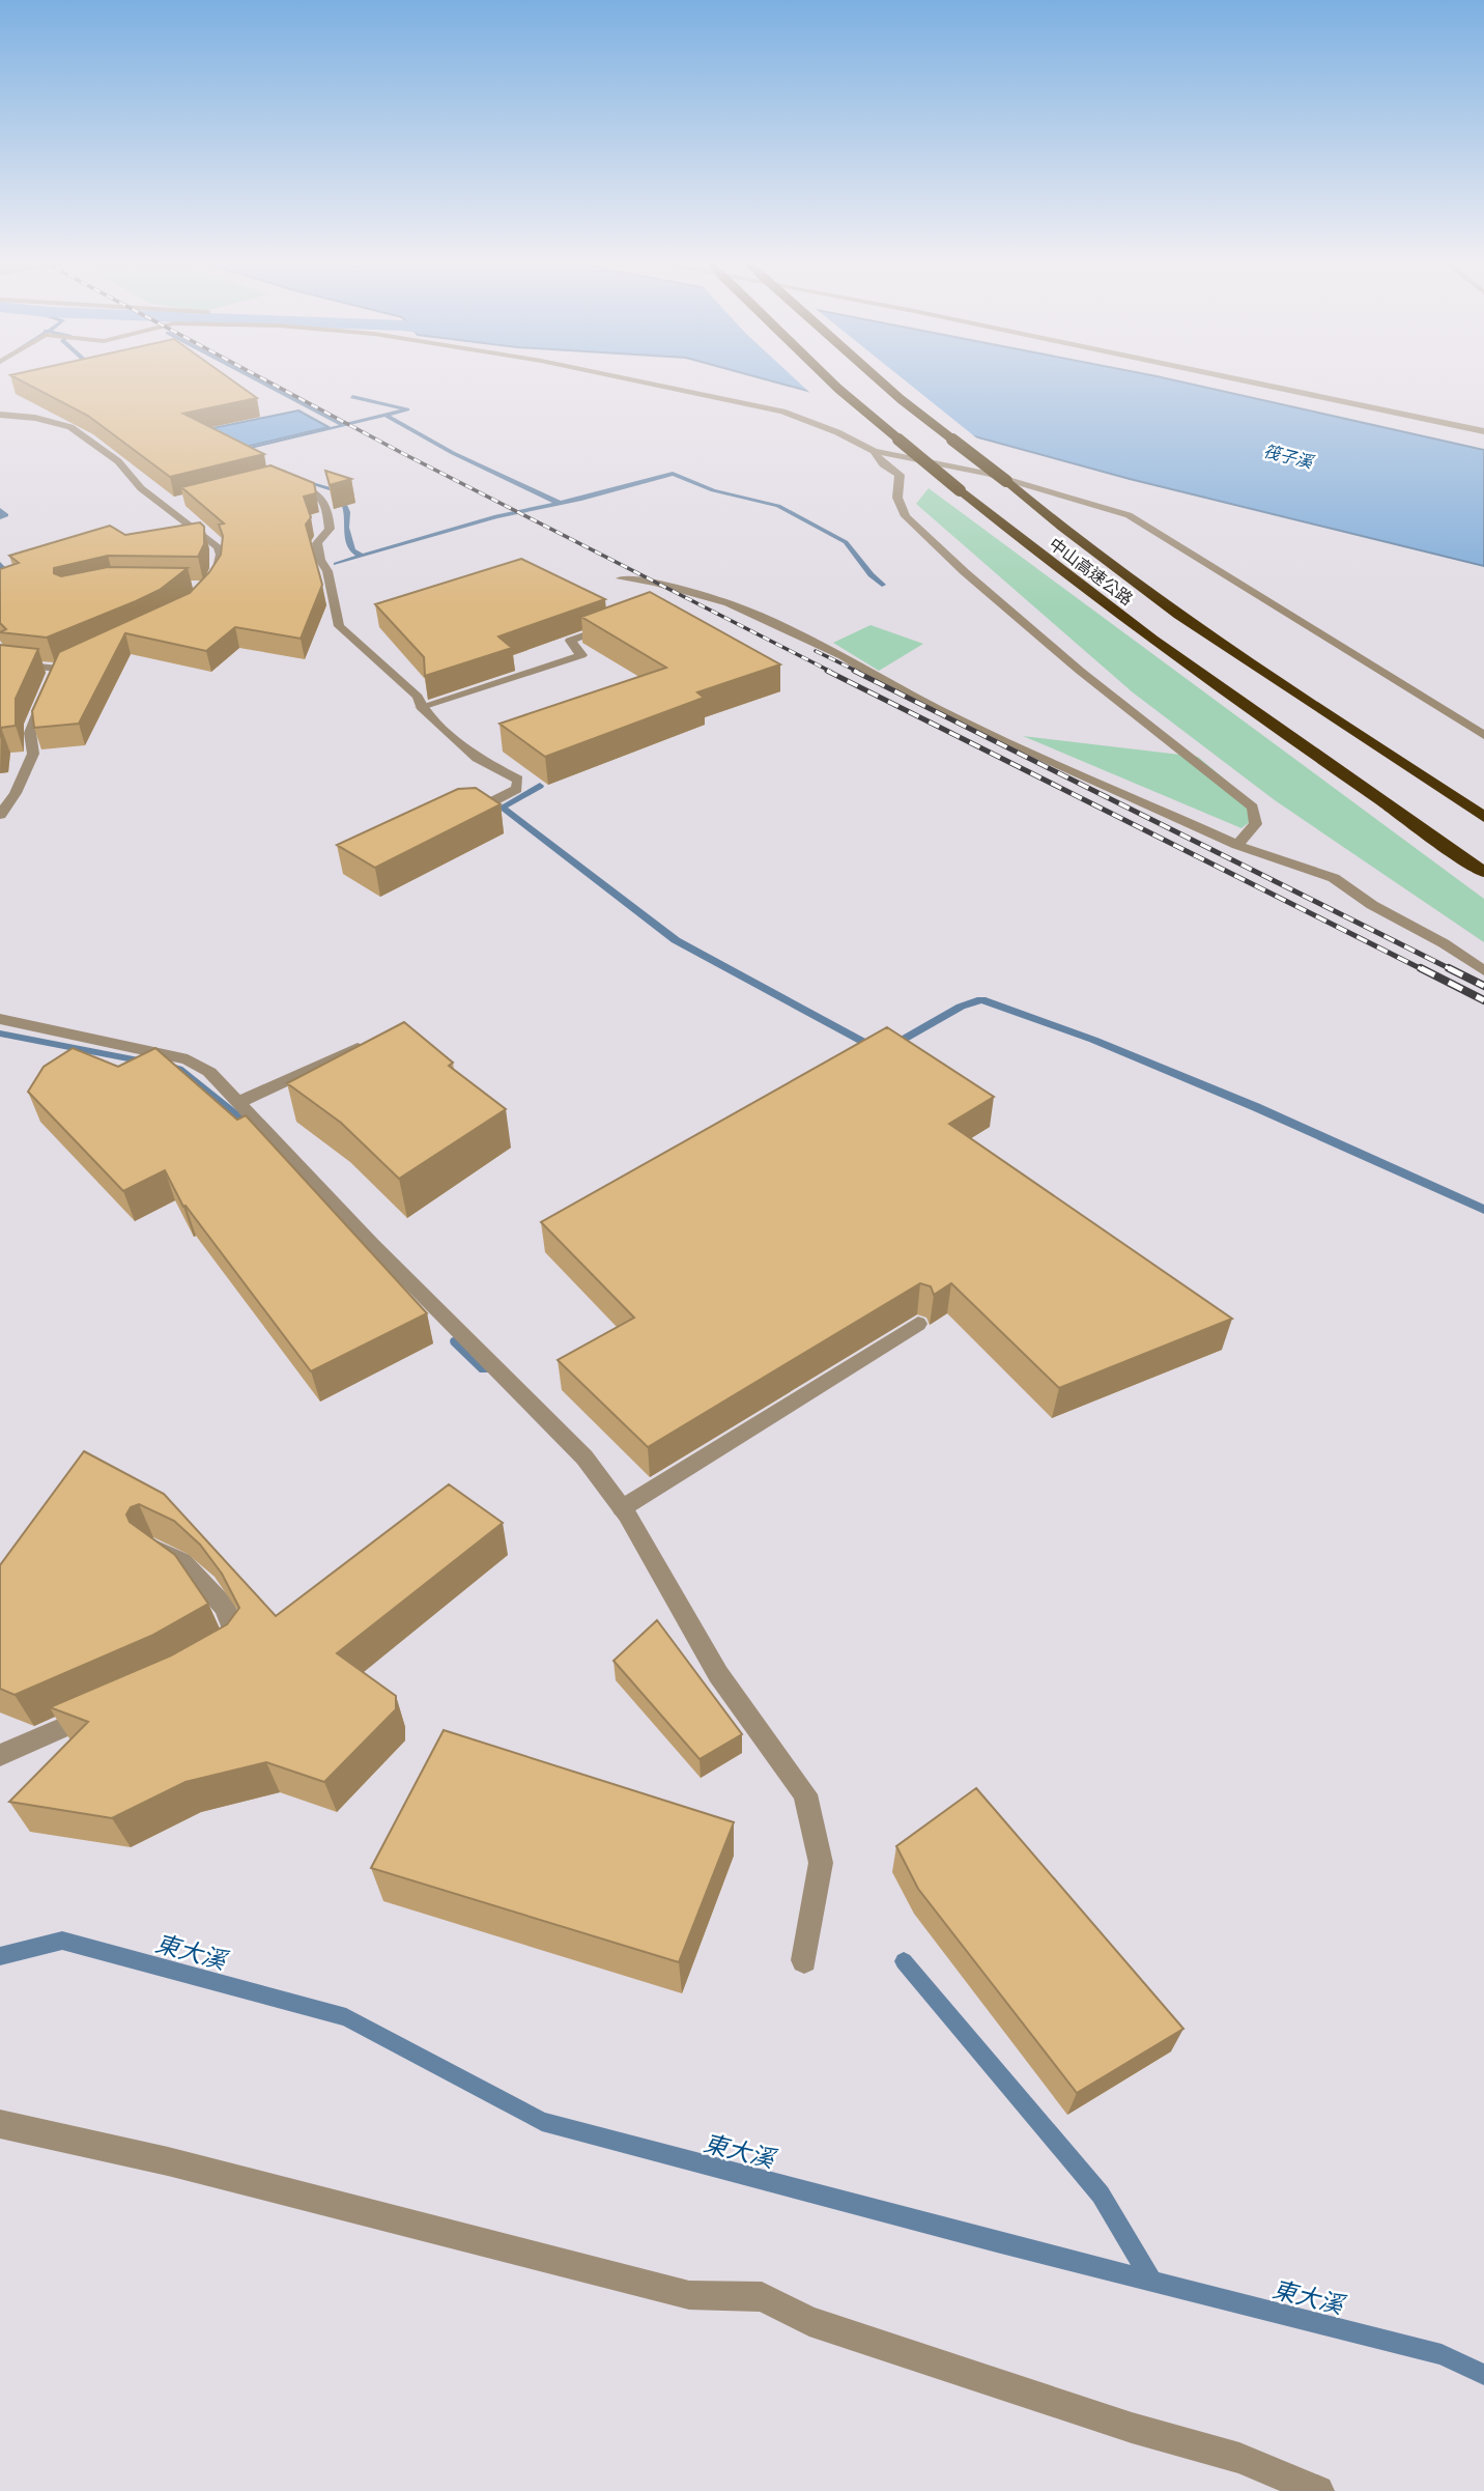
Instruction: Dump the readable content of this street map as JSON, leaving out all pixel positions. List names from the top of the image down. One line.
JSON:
{"streets":{"highway":["中山高速公路"]},"water":["筏子溪","東大溪"]}
